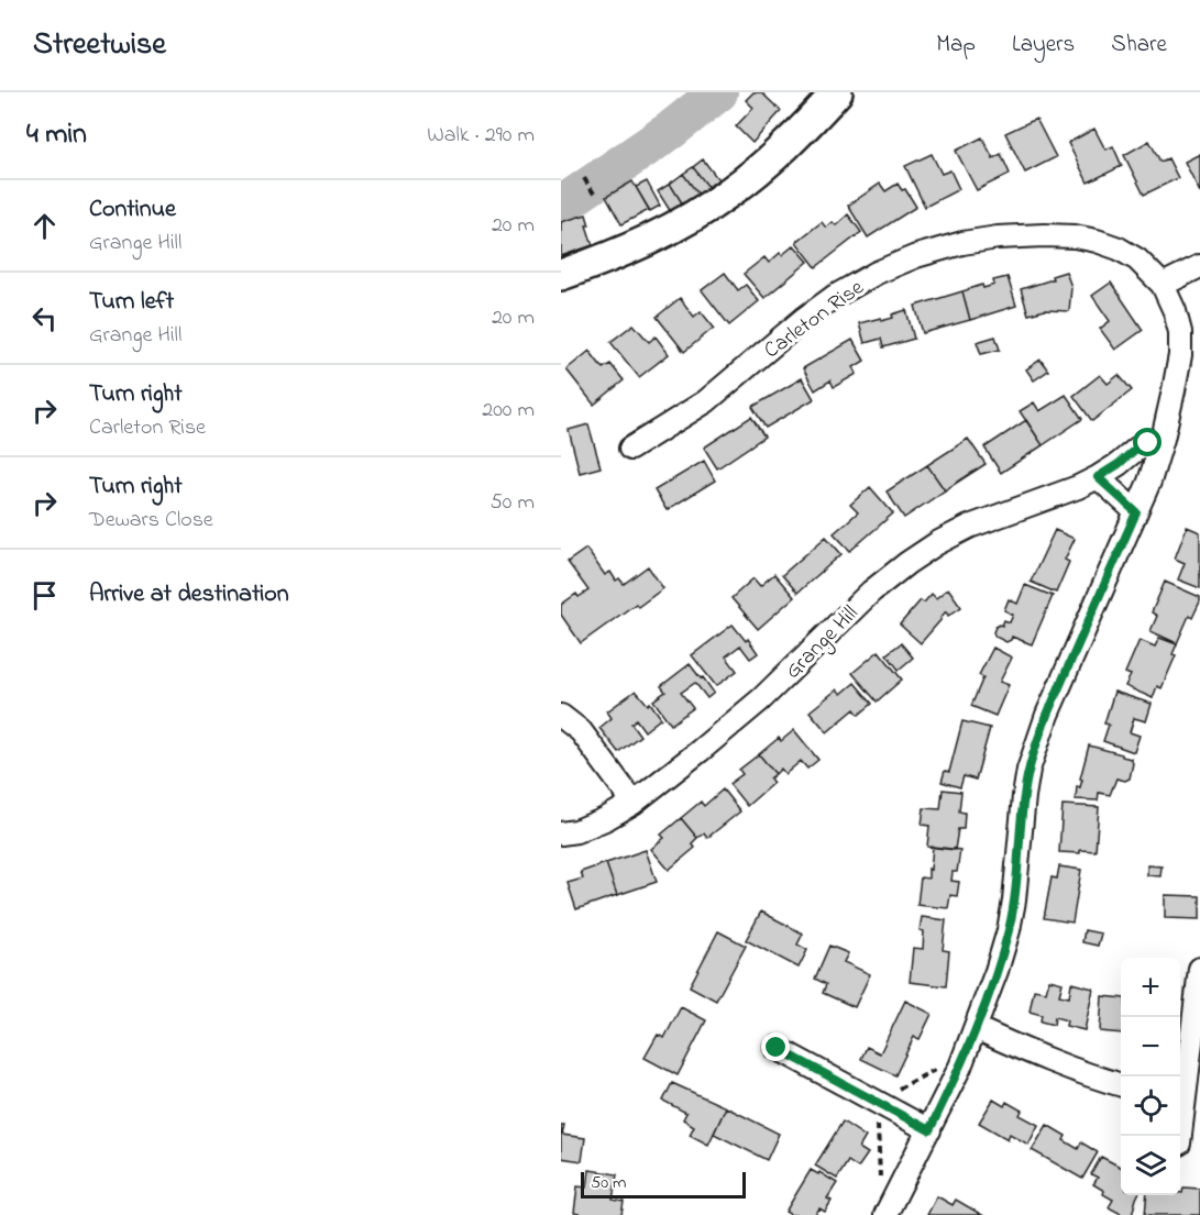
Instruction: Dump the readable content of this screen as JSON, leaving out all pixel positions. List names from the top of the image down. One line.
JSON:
{"streets":{"street":["Carleton Rise","Grange Hill"]},"crossings":[["Carleton Rise","Grange Hill"]],"scale_bar":"50 m","page":{"header":"Streetwise","nav":["Map","Layers","Share"],"heading":["4 min","Walk · 290 m"],"list":[["Continue","Grange Hill","20 m"],["Turn left","Grange Hill","20 m"],["Turn right","Carleton Rise","200 m"],["Turn right","Dewars Close","50 m"],"Arrive at destination"],"map_buttons":["+","−"],"scale":"50 m"}}
